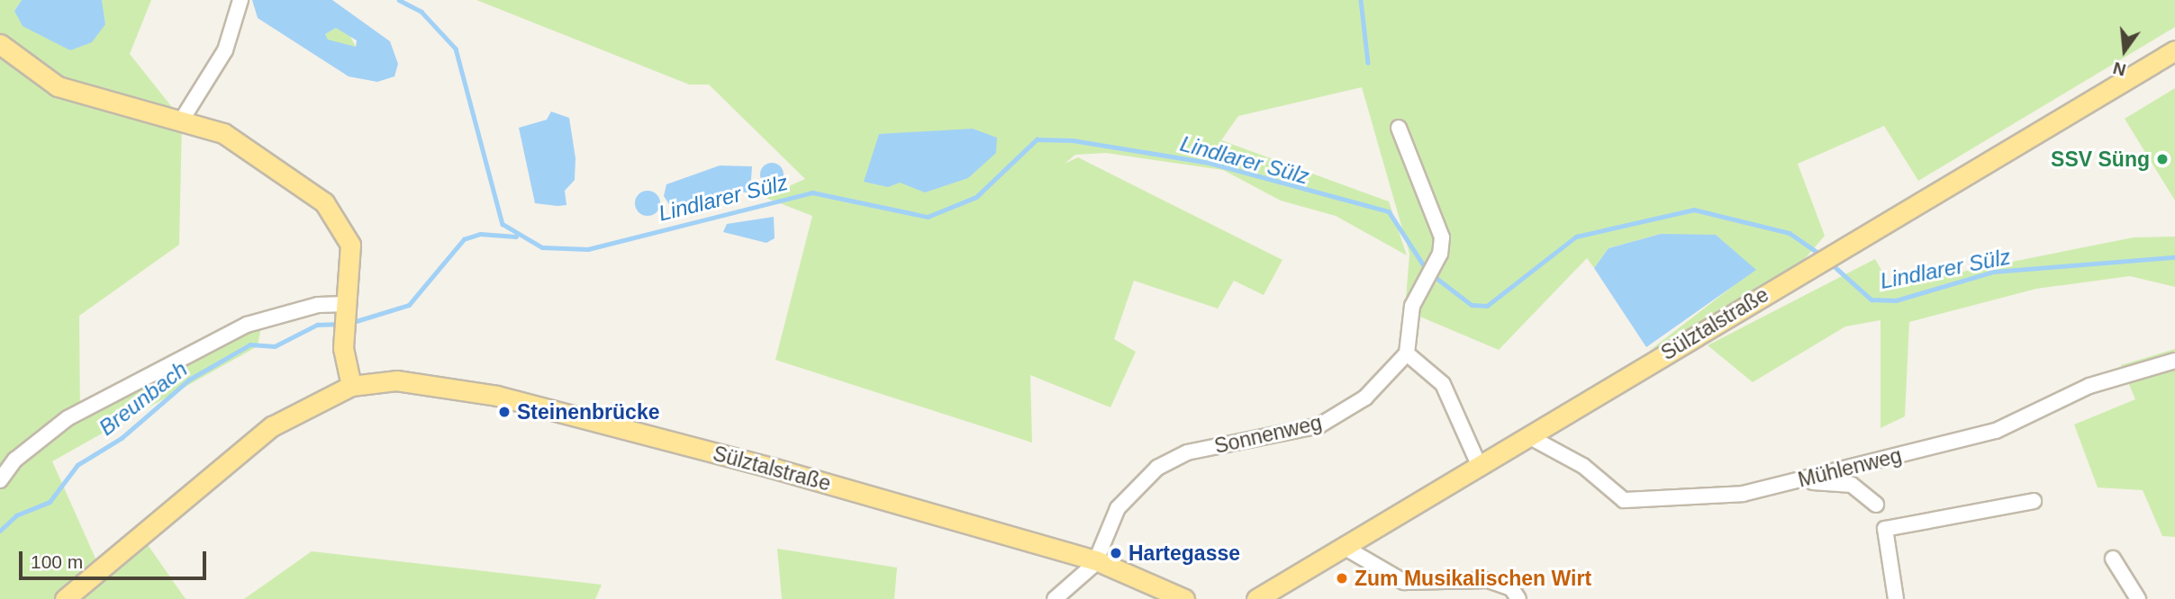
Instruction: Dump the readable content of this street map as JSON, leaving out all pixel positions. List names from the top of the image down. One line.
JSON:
{"streets":{"main road":["Sülztalstraße"],"street":["Sonnenweg","Mühlenweg"]},"crossings":[["Sülztalstraße","Sonnenweg"],["Sülztalstraße","Mühlenweg"]],"water":["Lindlarer Sülz","Breunbach"],"places":["SSV Süng","Steinenbrücke","Hartegasse","Zum Musikalischen Wirt"],"scale_bar":"100 m","north":"bottom"}
